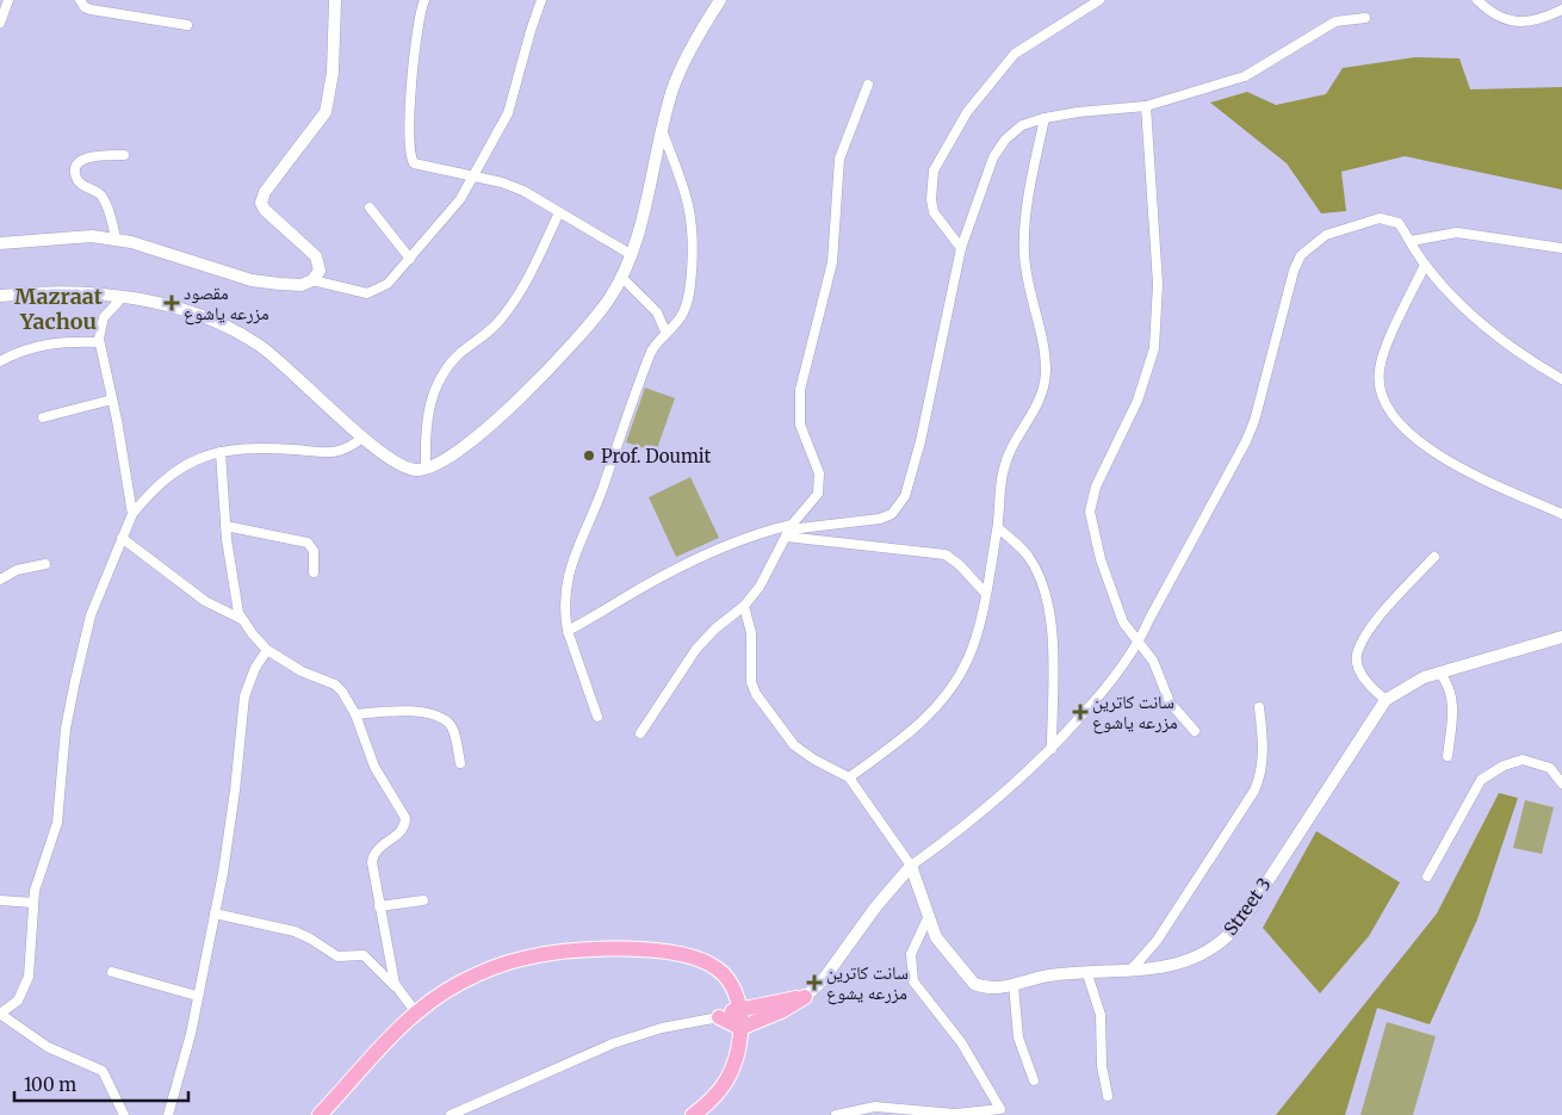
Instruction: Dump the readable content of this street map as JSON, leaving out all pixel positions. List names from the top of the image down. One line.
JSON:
{"streets":{"street":["Street 3"]},"districts":["Mazraat Yachou"],"places":{"health":["مقصود مزرعه ياشوع","سانت كاترين مزرعه ياشوع","سانت كاترين مزرعه يشوع"],"other":["Prof. Doumit"]},"scale_bar":"100 m"}
